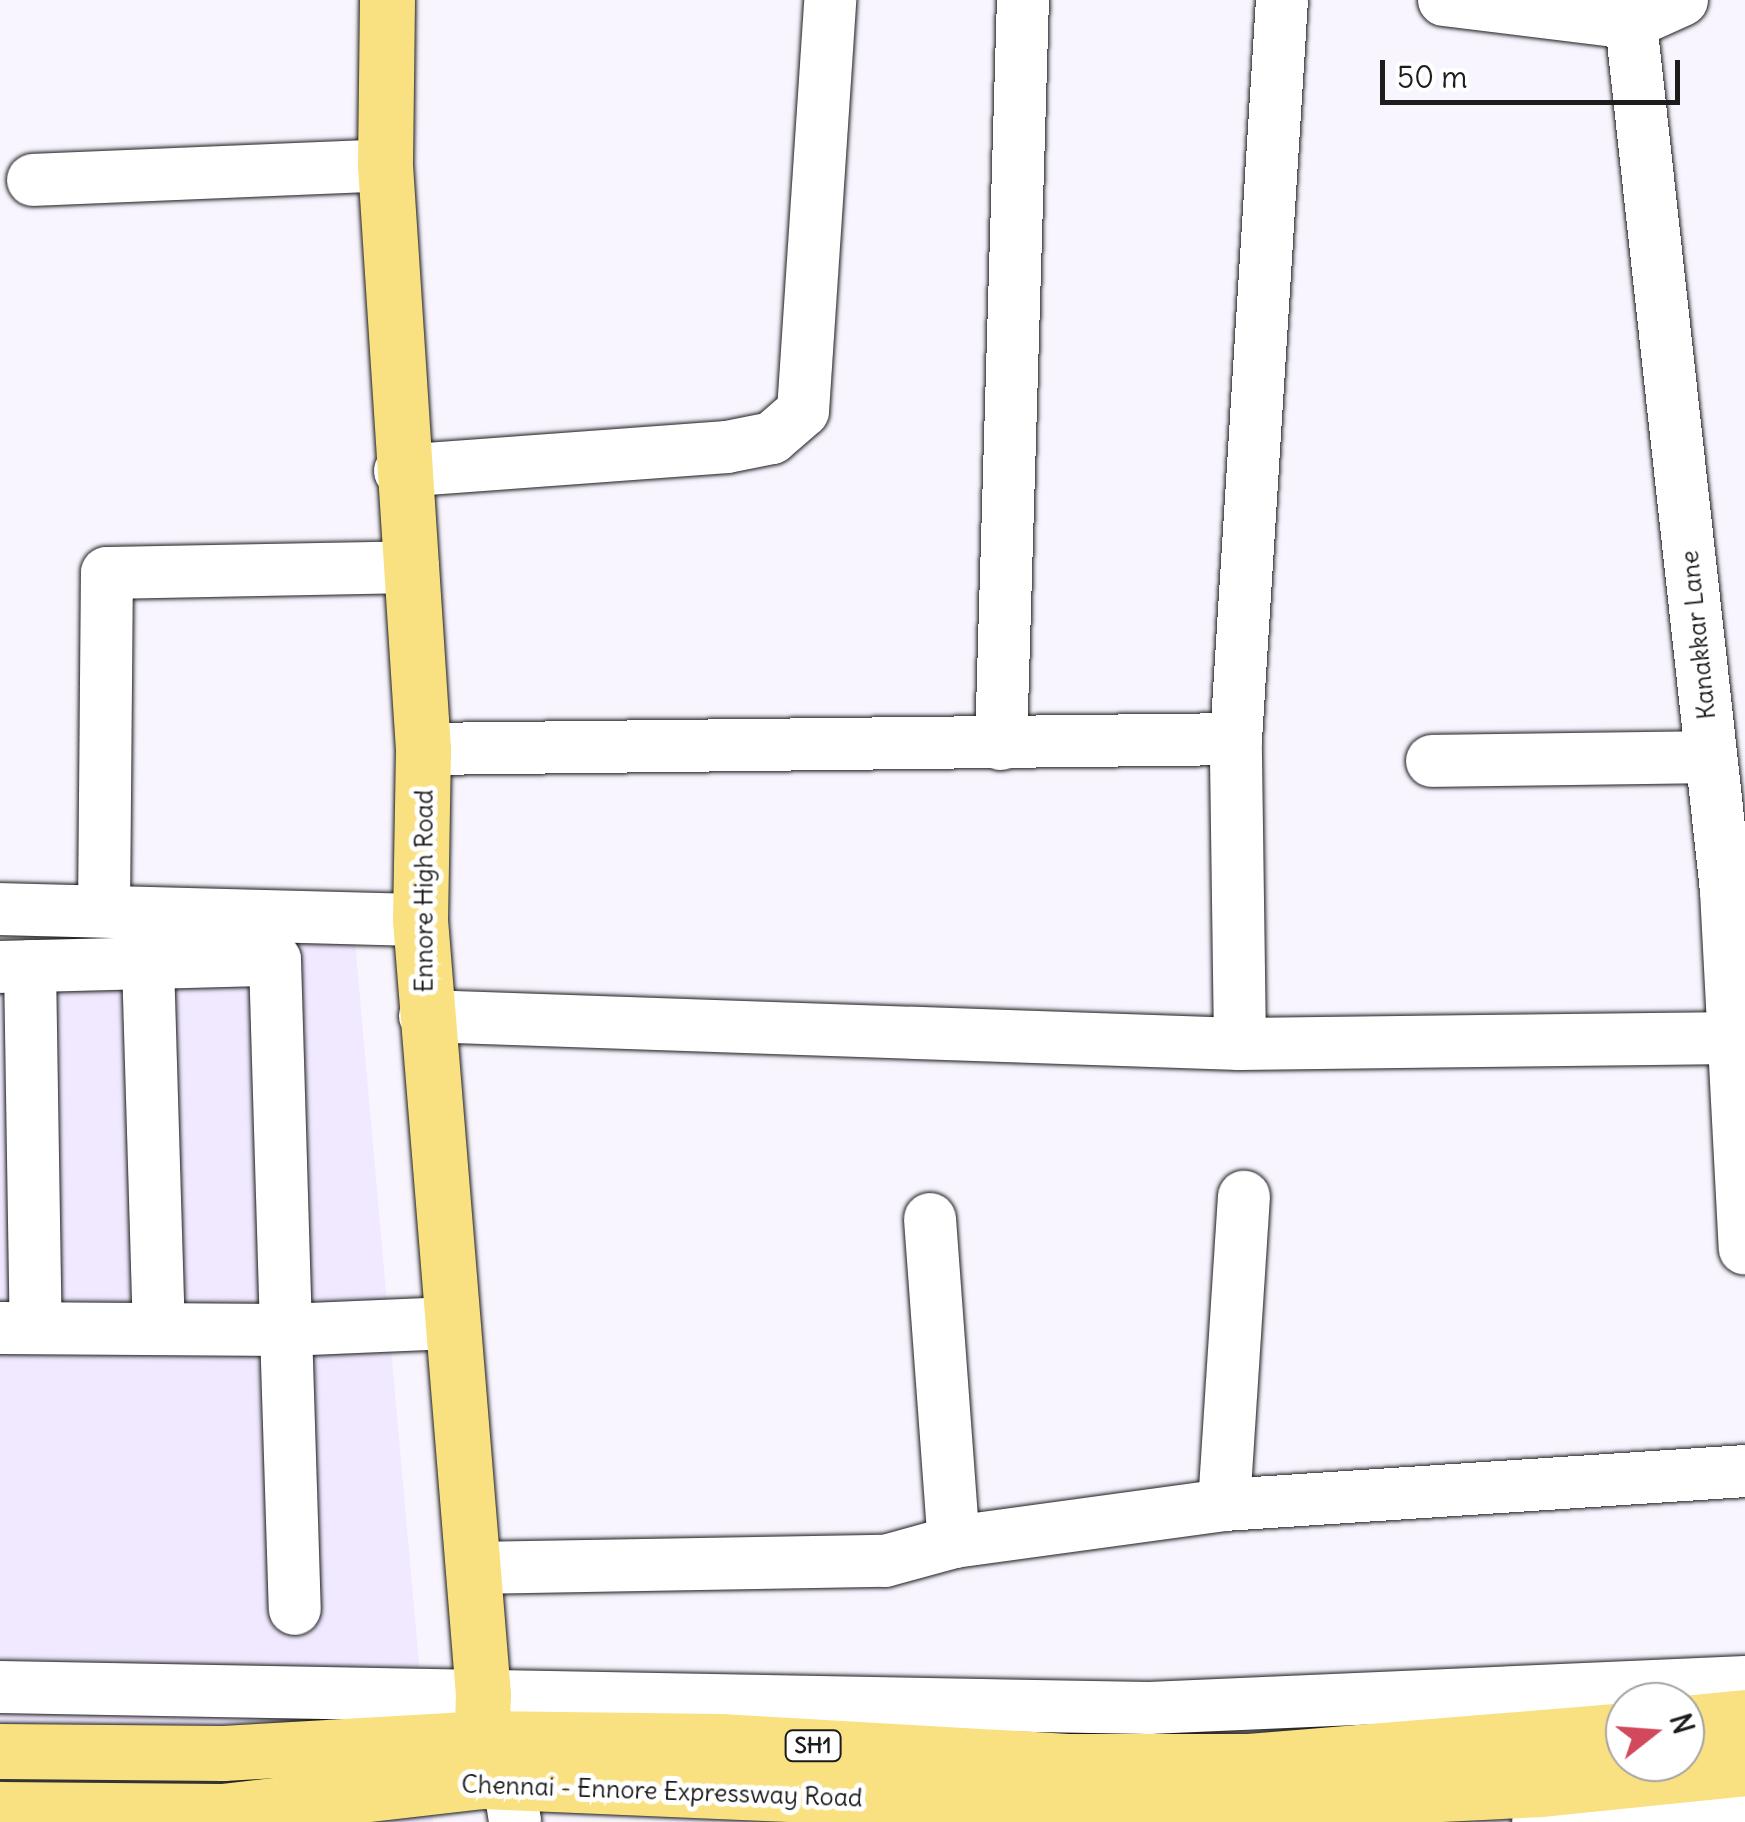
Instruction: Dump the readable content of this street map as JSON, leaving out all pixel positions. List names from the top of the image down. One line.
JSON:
{"streets":{"main road":["Ennore High Road","SH1","Chennai - Ennore Expressway Road"],"street":["Kanakkar Lane"]},"crossings":[["Ennore High Road","Chennai - Ennore Expressway Road"]],"scale_bar":"50 m","north":"right"}
